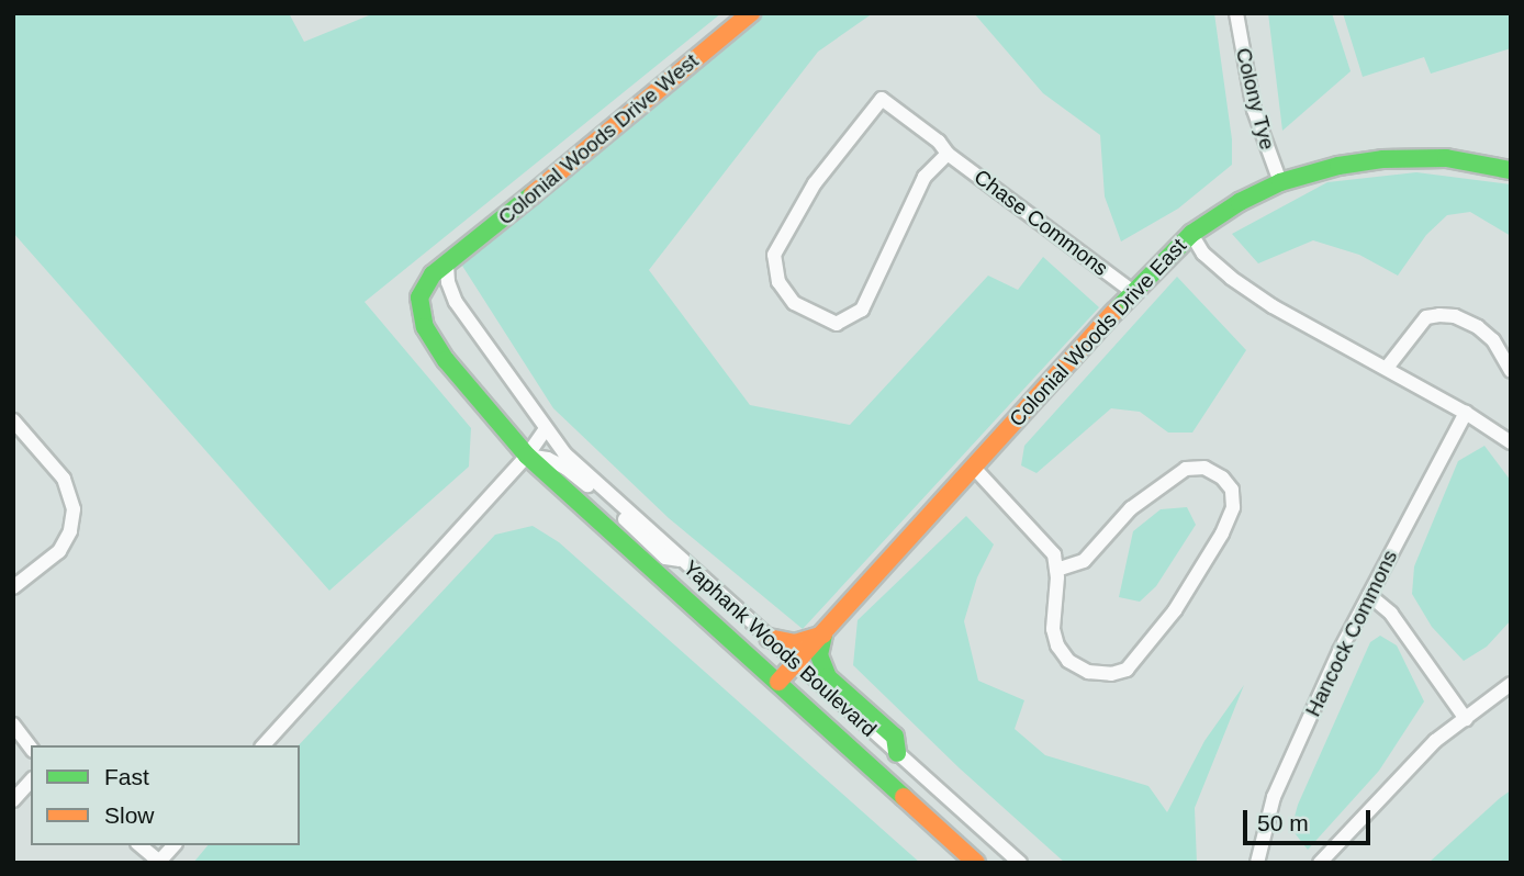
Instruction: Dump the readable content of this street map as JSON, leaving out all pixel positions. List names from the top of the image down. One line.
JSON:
{"streets":{"street":["Colony Tye","Colonial Woods Drive West","Chase Commons","Colonial Woods Drive East","Hancock Commons","Yaphank Woods Boulevard"]},"crossings":[["Colony Tye","Colonial Woods Drive East"],["Colonial Woods Drive West","Yaphank Woods Boulevard"],["Chase Commons","Colonial Woods Drive East"],["Colonial Woods Drive East","Yaphank Woods Boulevard"]],"legend":["Fast","Slow"],"scale_bar":"50 m"}
